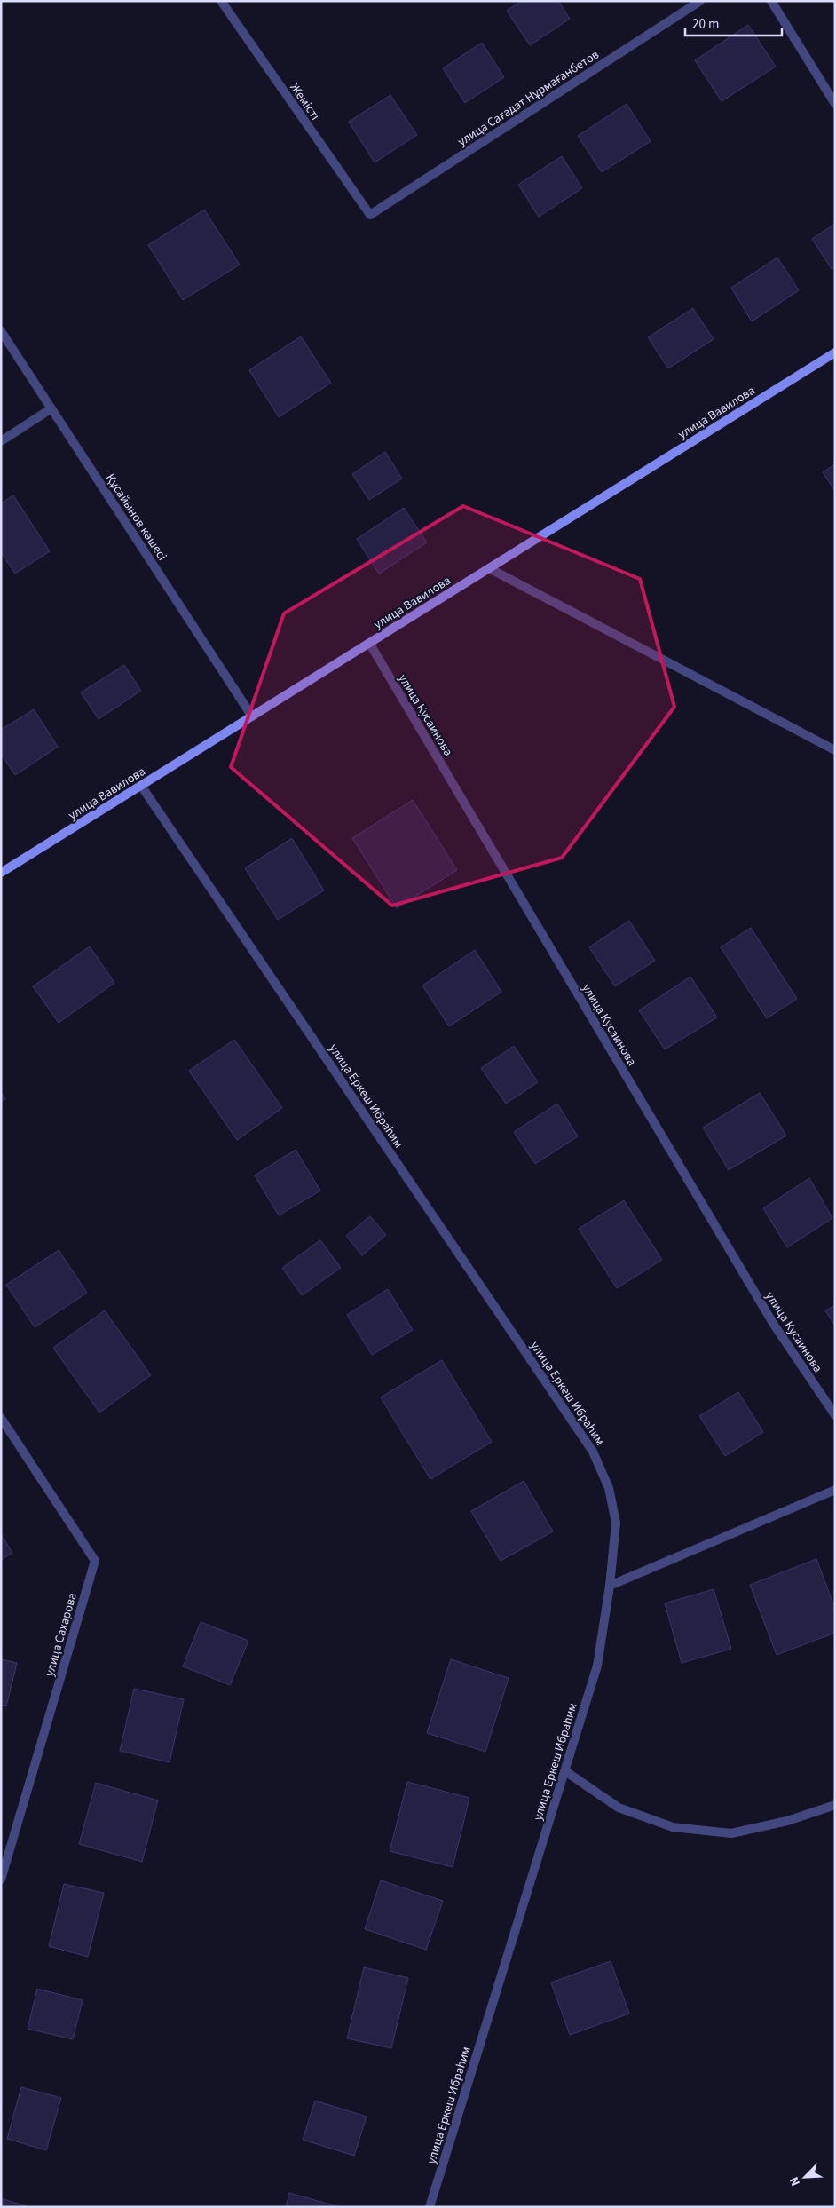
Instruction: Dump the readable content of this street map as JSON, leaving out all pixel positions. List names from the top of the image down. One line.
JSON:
{"streets":{"street":["улица Сағадат Нұрмағанбетов","Жемісті","улица Вавилова","Құсайынов көшесі","улица Кусаинова","улица Еркеш Ибраһим","улица Сахарова"]},"crossings":[["улица Сағадат Нұрмағанбетов","Жемісті"],["улица Вавилова","Құсайынов көшесі"],["улица Вавилова","улица Кусаинова"],["улица Вавилова","улица Еркеш Ибраһим"]],"scale_bar":"20 m","north":"bottom left"}
